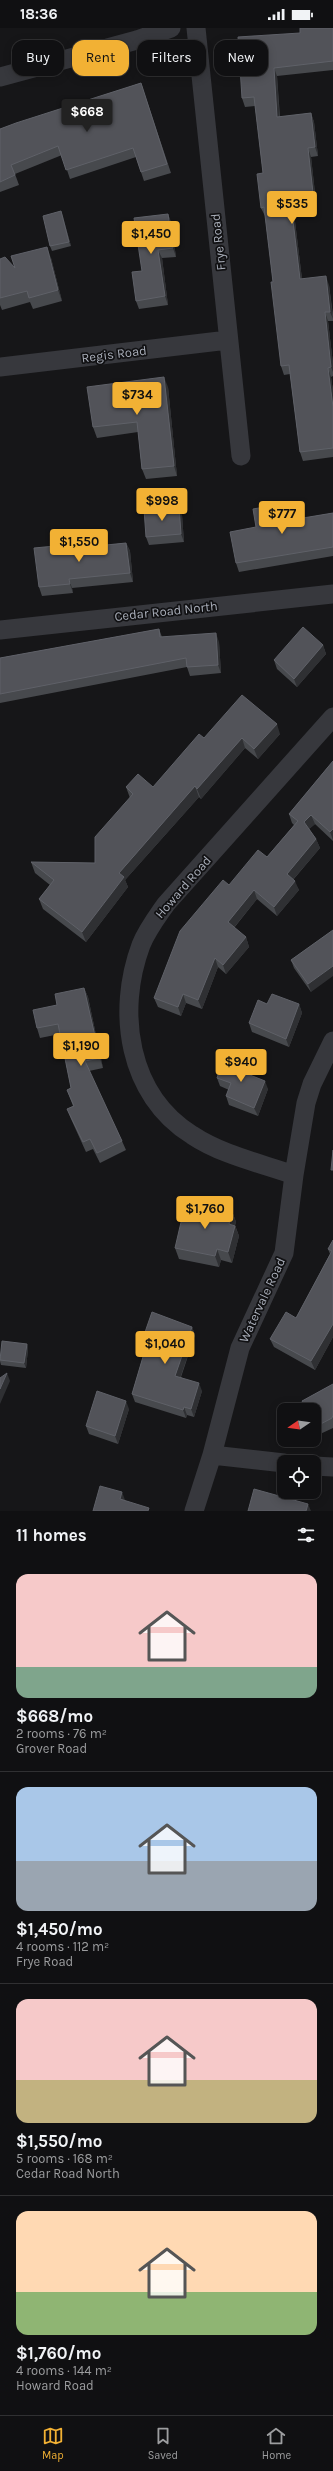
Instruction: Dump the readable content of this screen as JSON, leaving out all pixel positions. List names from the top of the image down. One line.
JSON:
{"streets":{"street":["Frye Road","Regis Road","Cedar Road North","Howard Road","Watervale Road"]},"crossings":[["Frye Road","Regis Road"],["Howard Road","Watervale Road"]],"north":"left","page":{"status":"18:36","chip":["Buy","Rent","Filters","New"],"price":["$668","$535","$1,450","$734","$998","$777","$1,550","$1,190","$940","$1,760","$1,040"],"heading":"11 homes","list":[{"name":"$668/mo","note":"2 rooms · 76 m² · Grover Road"},{"name":"$1,450/mo","note":"4 rooms · 112 m² · Frye Road"},{"name":"$1,550/mo","note":"5 rooms · 168 m² · Cedar Road North"},{"name":"$1,760/mo","note":"4 rooms · 144 m² · Howard Road"}],"tabs":["Map","Saved","Home"]}}
